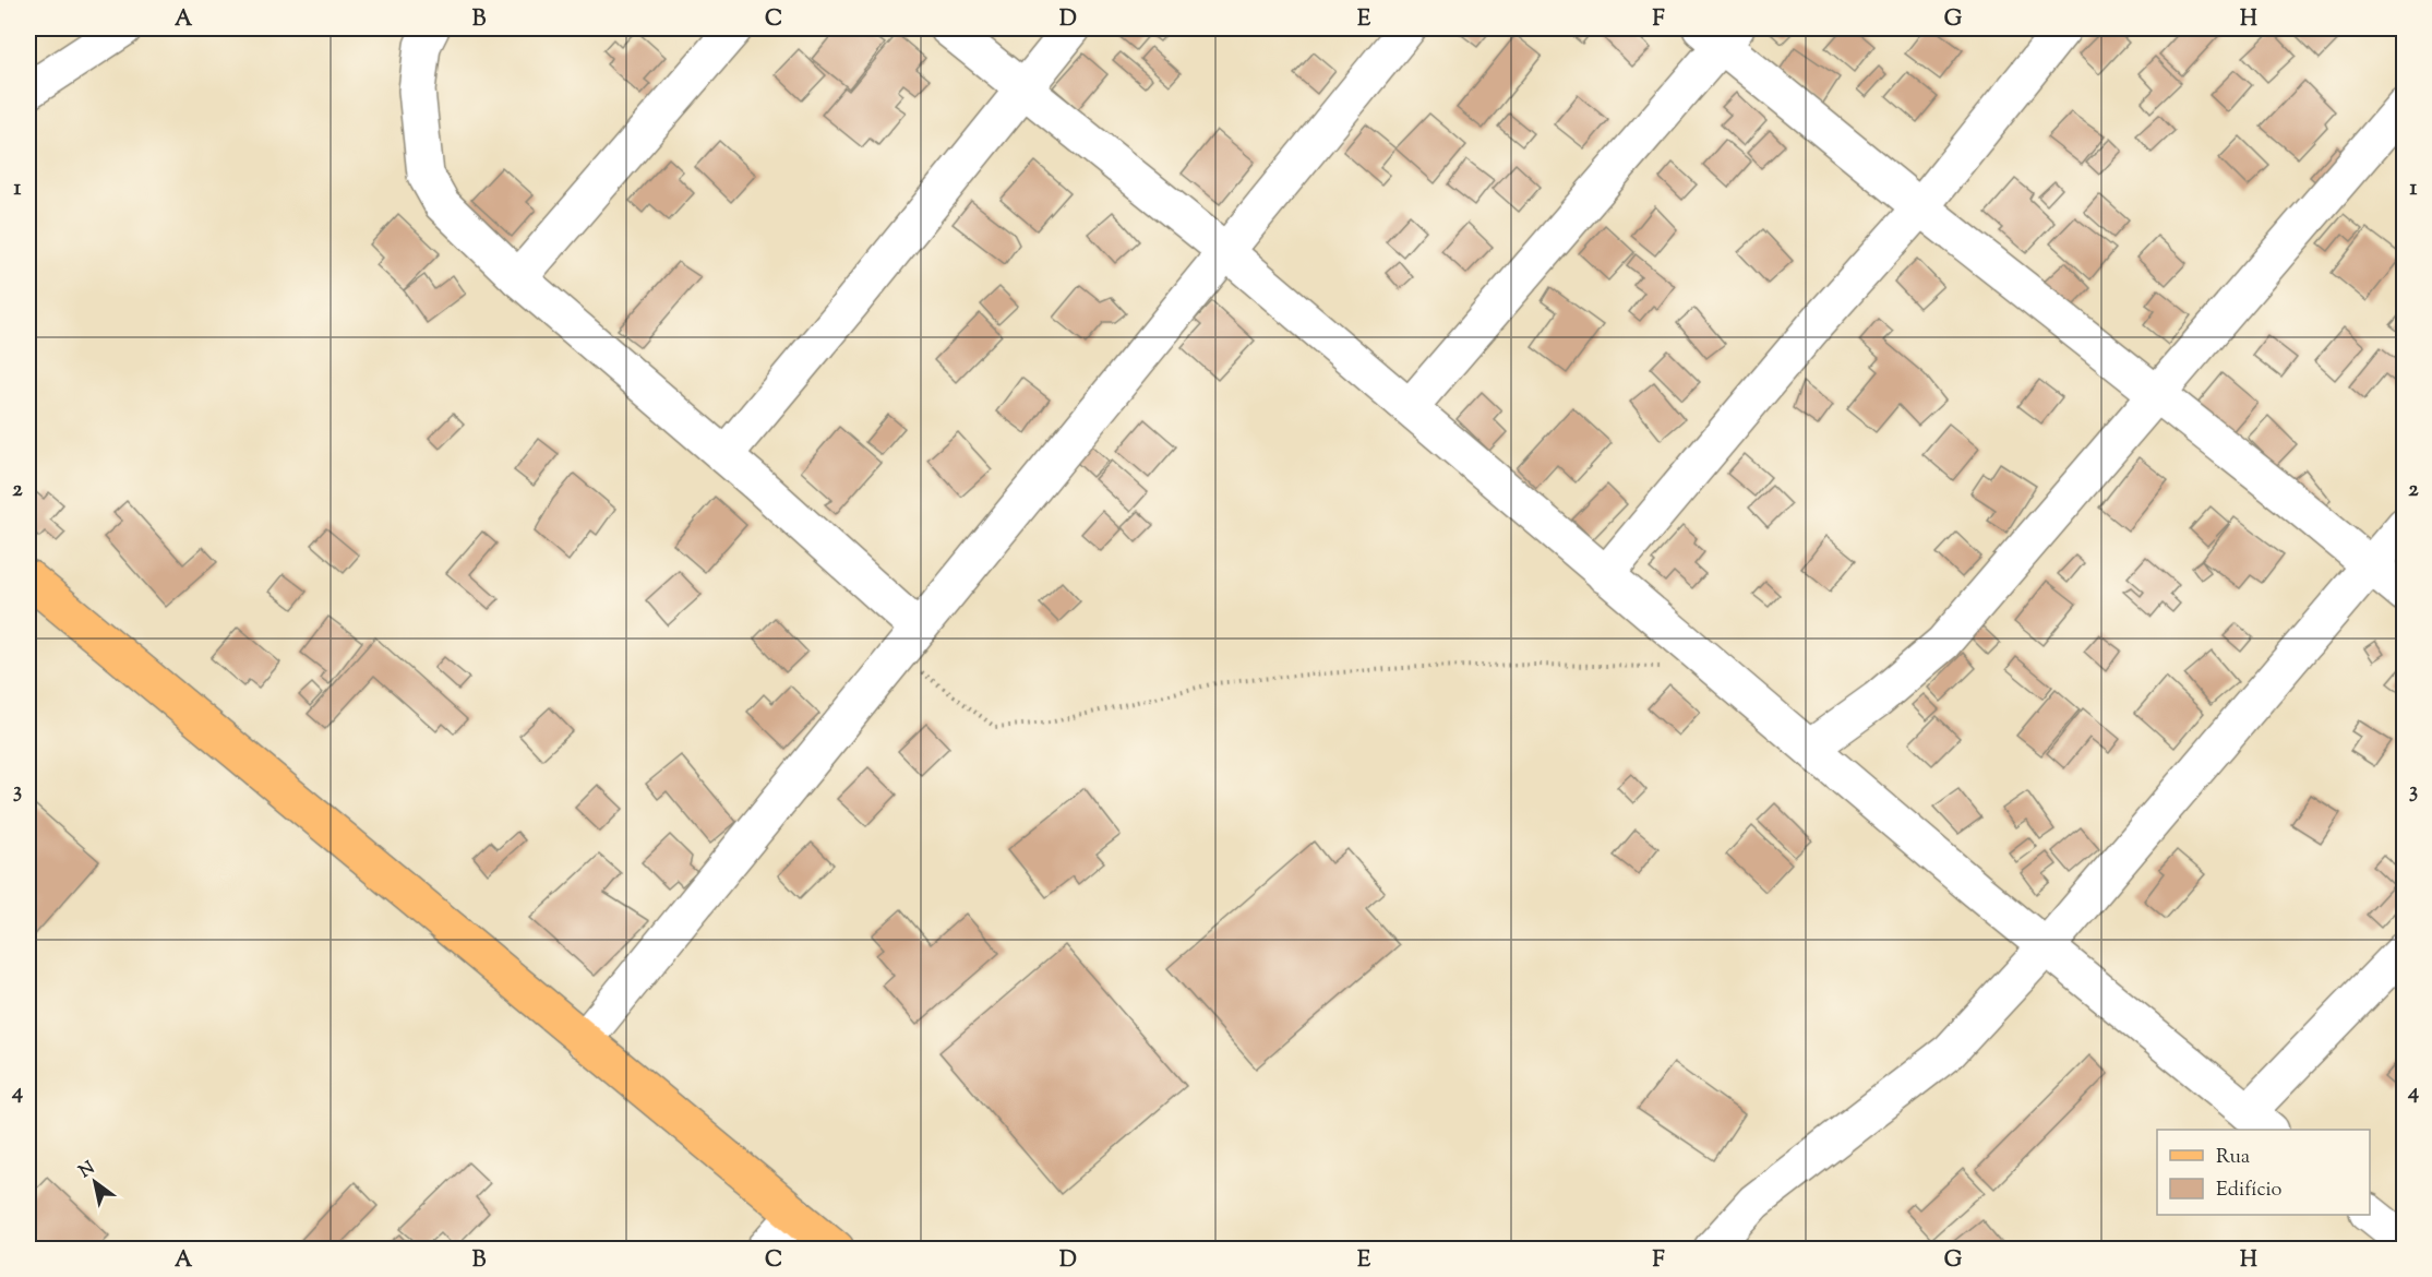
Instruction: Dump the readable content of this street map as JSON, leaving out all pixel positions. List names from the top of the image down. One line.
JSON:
{"legend":["Rua","Edifício"],"north":"top left","grid":{"columns":["A","B","C","D","E","F","G","H"],"rows":["1","2","3","4"]}}
